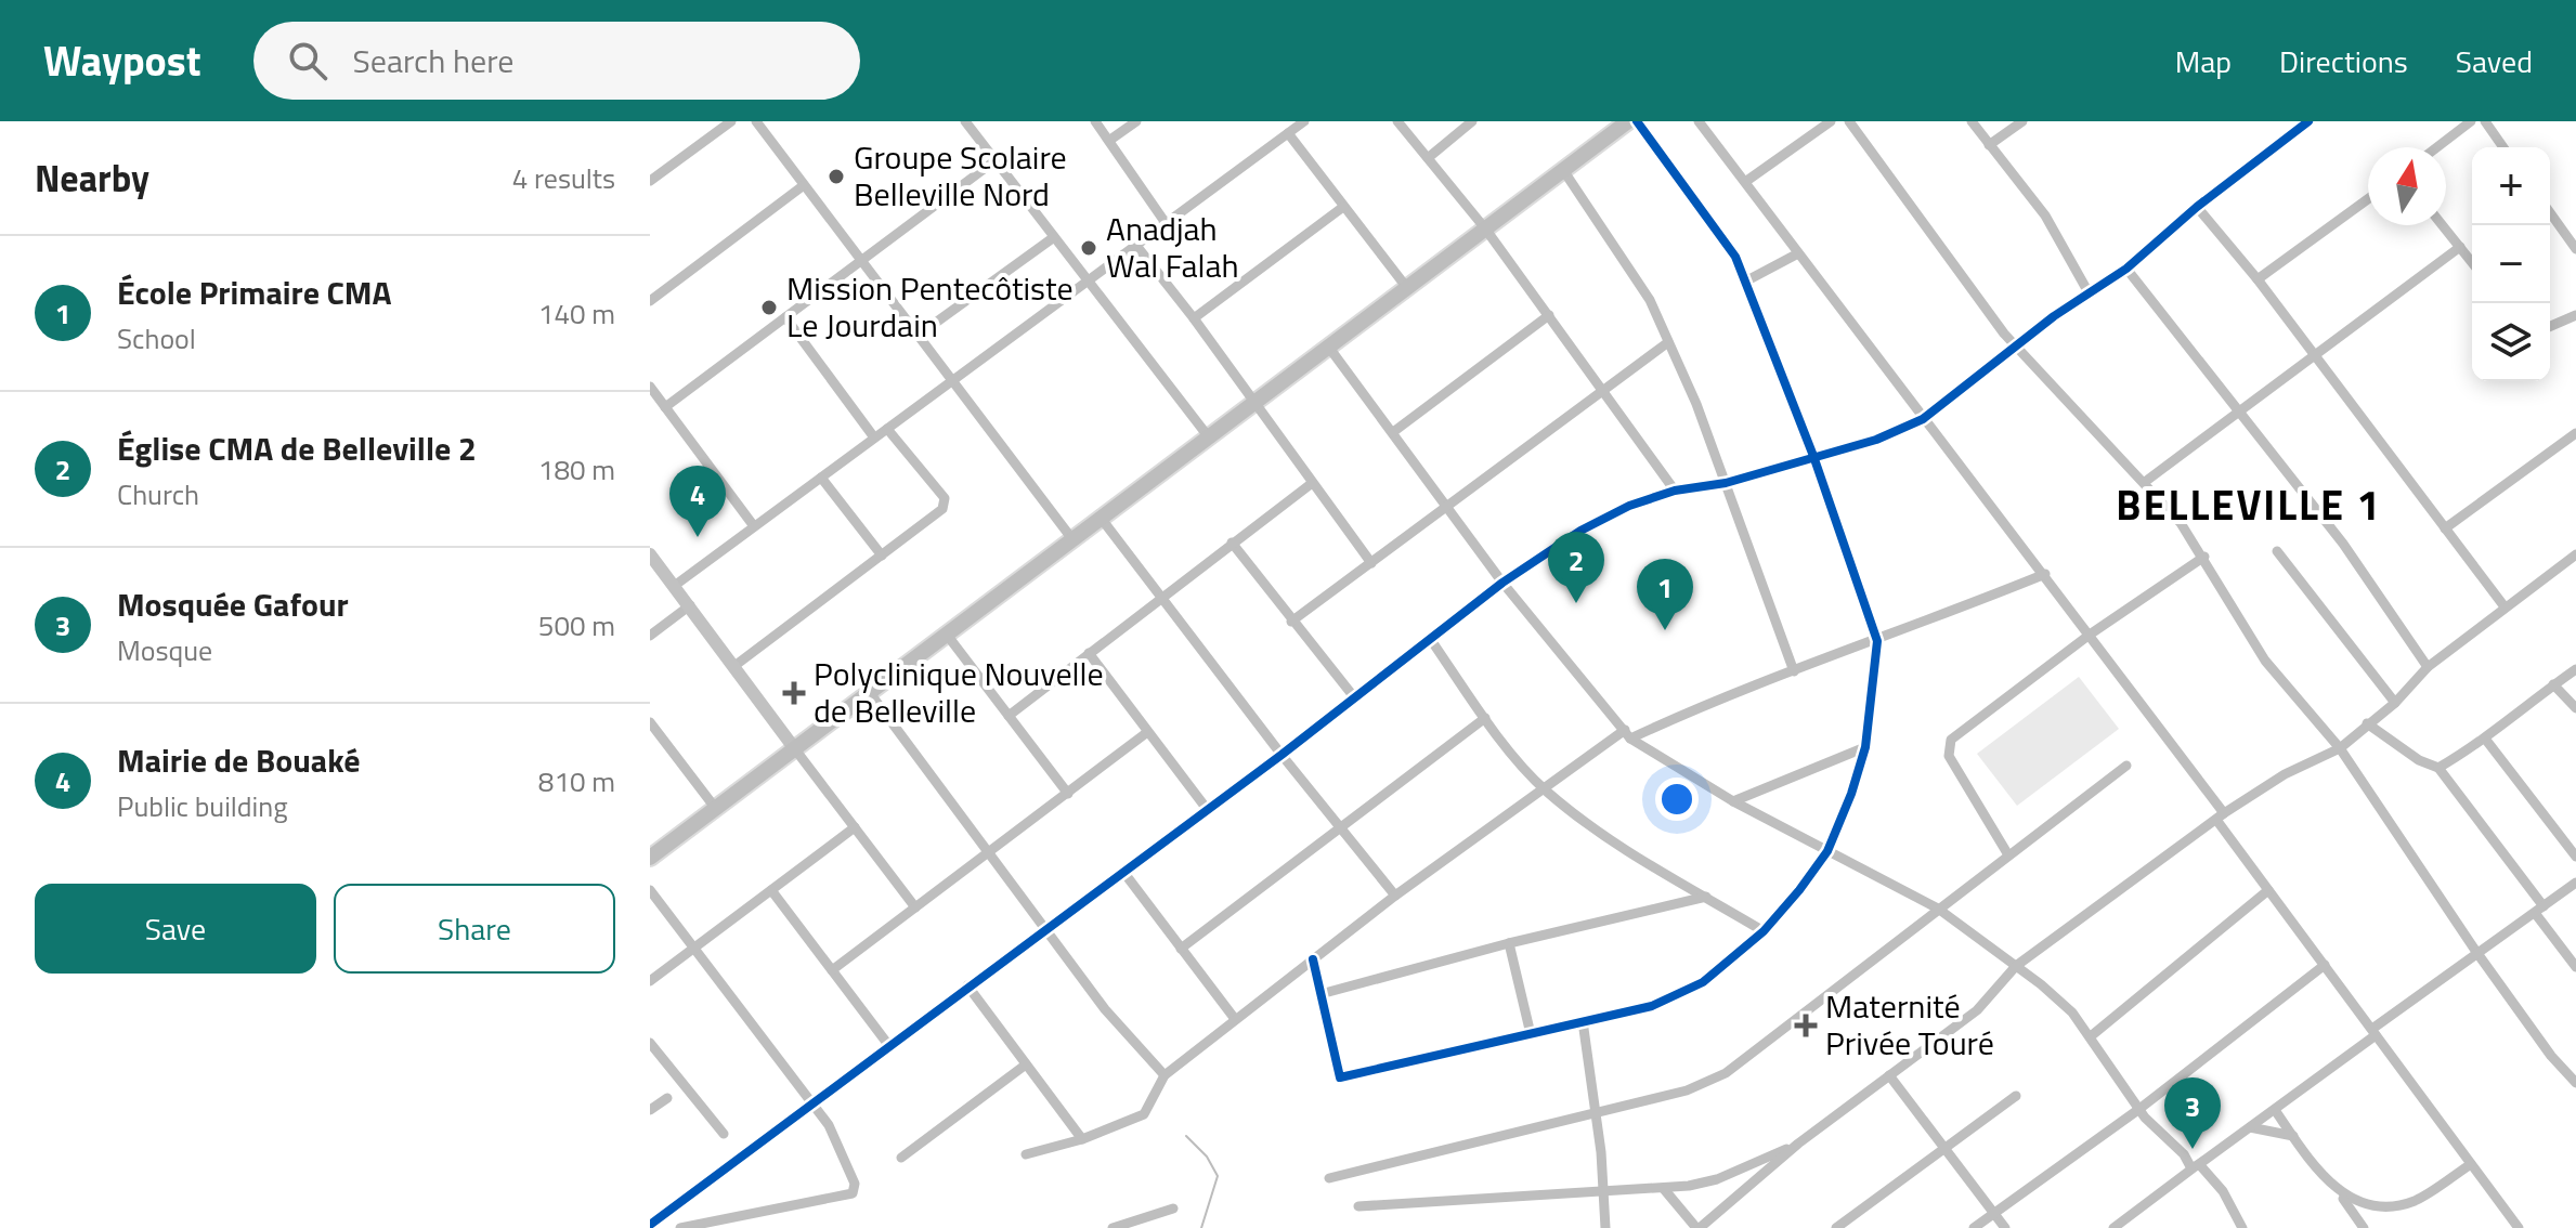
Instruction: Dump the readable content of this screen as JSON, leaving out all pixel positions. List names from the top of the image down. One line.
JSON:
{"districts":["BELLEVILLE 1"],"places":{"other":["Groupe Scolaire Belleville Nord","Anadjah Wal Falah","Mission Pentecôtiste Le Jourdain"],"health":["Polyclinique Nouvelle de Belleville","Maternité Privée Touré"]},"north":"top","page":{"header":"Waypost","search":"Search here","nav":["Map","Directions","Saved"],"heading":["Nearby","4 results"],"map_buttons":["+","−"],"list":[{"mark":"1","name":"École Primaire CMA","note":"School","value":"140 m"},{"mark":"2","name":"Église CMA de Belleville 2","note":"Church","value":"180 m"},{"mark":"3","name":"Mosquée Gafour","note":"Mosque","value":"500 m"},{"mark":"4","name":"Mairie de Bouaké","note":"Public building","value":"810 m"}],"pins":["4","2","1","3"],"buttons":["Save","Share"]}}
